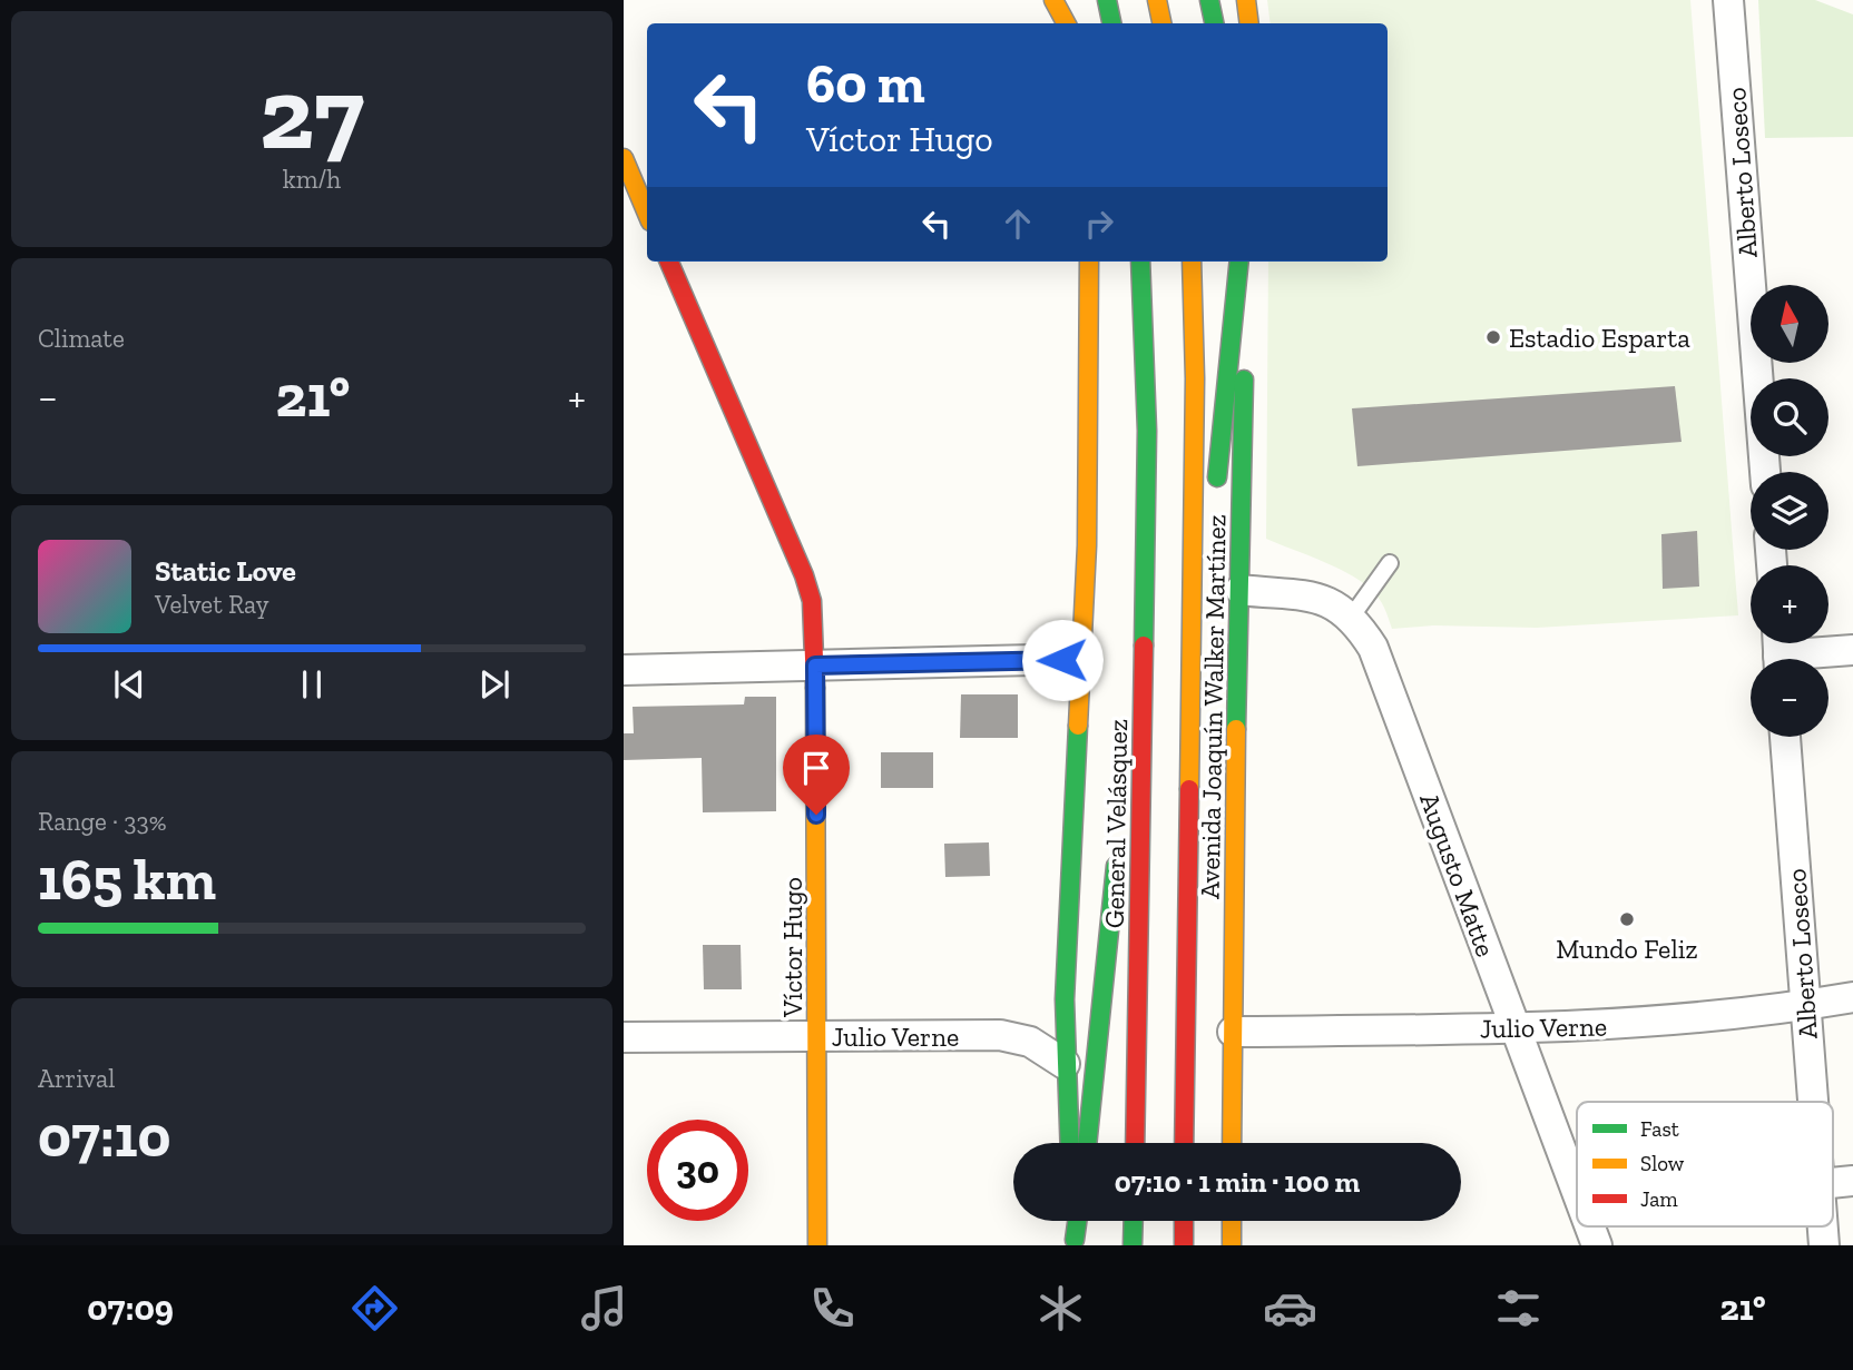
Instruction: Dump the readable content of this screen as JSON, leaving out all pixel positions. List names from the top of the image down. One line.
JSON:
{"streets":{"main road":["Avenida Joaquín Walker Martínez","General Velásquez","Víctor Hugo"],"street":["Alberto Loseco","Augusto Matte","Julio Verne"]},"crossings":[["Alberto Loseco","Julio Verne"],["Avenida Joaquín Walker Martínez","Augusto Matte"],["Avenida Joaquín Walker Martínez","Julio Verne"],["Augusto Matte","Julio Verne"],["Víctor Hugo","Julio Verne"]],"places":["Estadio Esparta","Mundo Feliz"],"legend":["Fast","Slow","Jam"],"north":"top","page":{"tile":[["27","km/h"],"Climate",["Range · 33%","165 km"],["Arrival","07:10"]],"turn":["60 m","Víctor Hugo"],"map_buttons":["+","−"],"heat":["−","21°","+"],"song":["Static Love","Velvet Ray"],"limit":"30","trip":"07:10 · 1 min · 100 m","tabs":["07:09","21°"]}}
